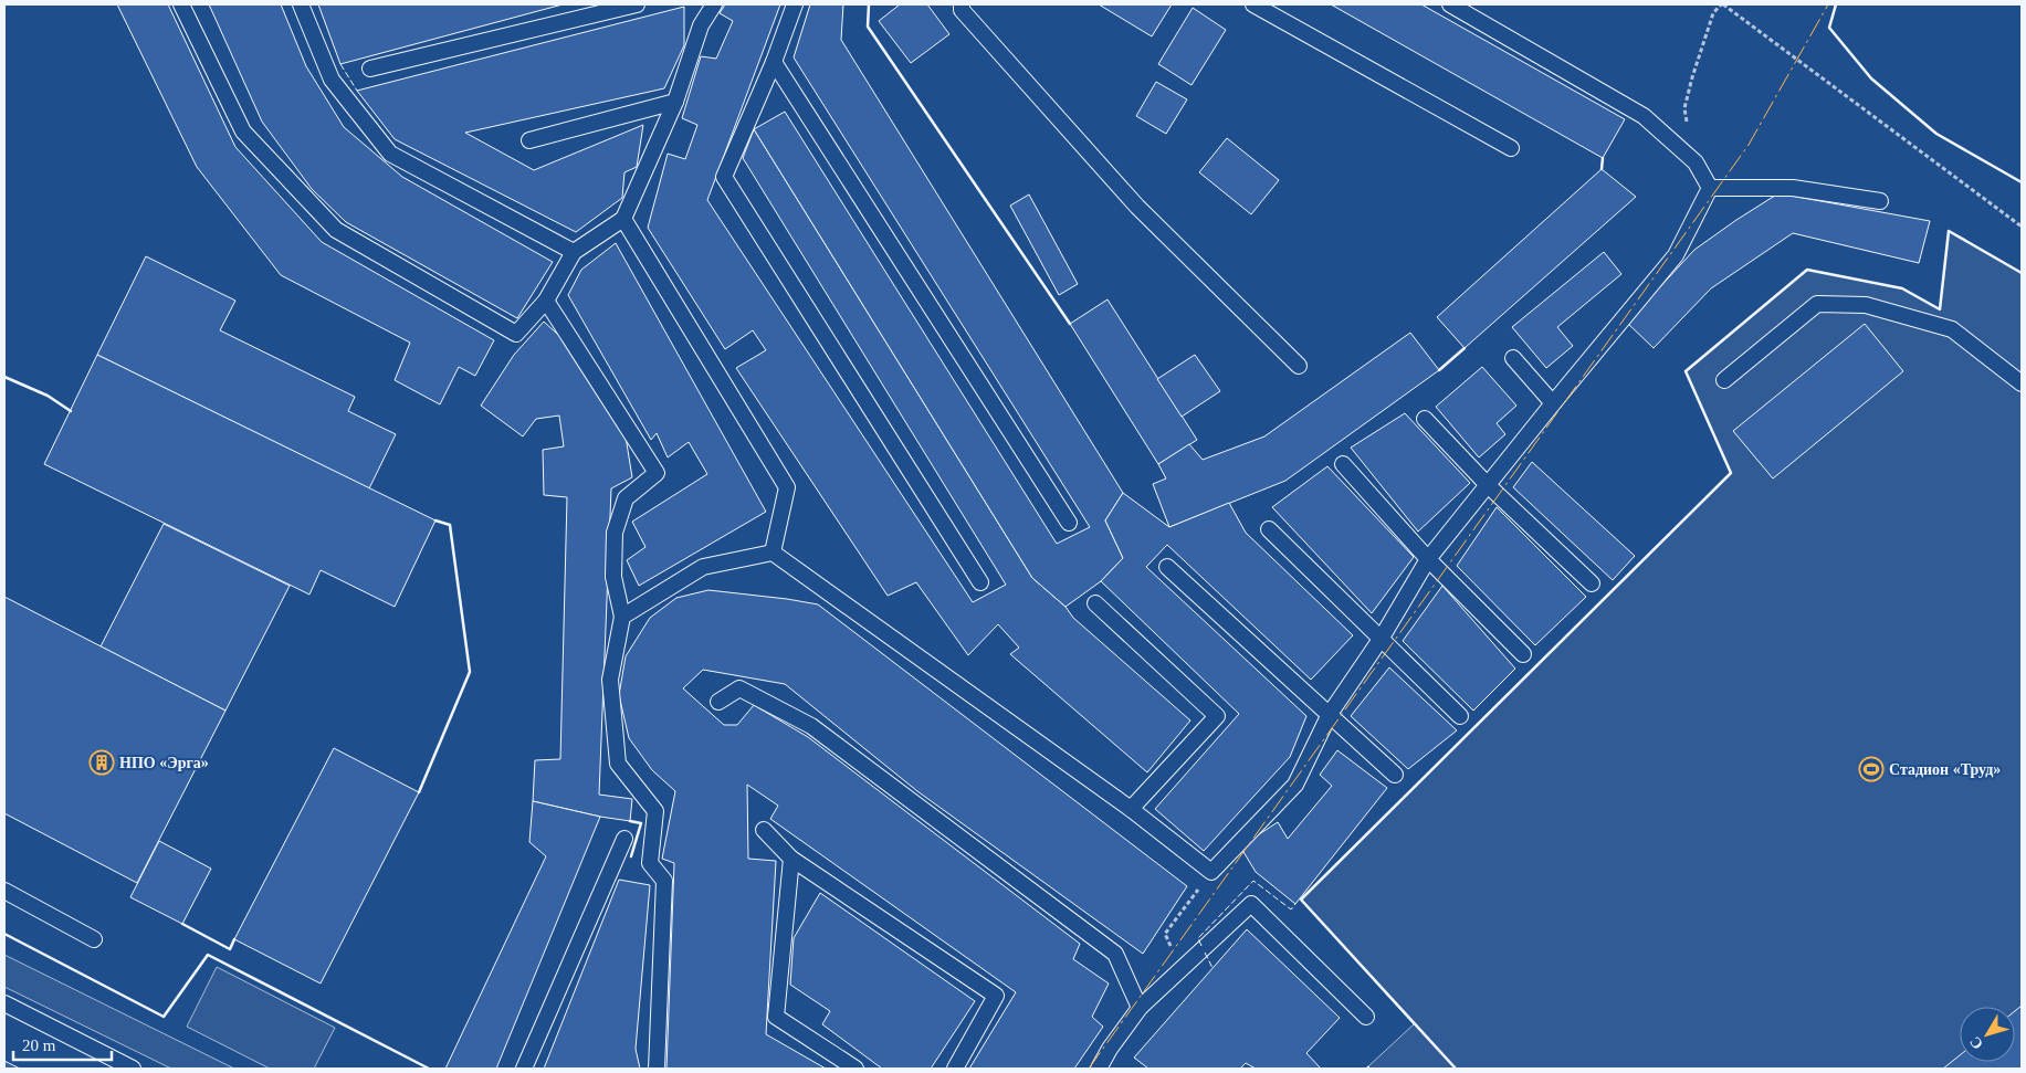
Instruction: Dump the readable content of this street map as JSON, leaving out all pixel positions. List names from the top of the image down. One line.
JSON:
{"places":{"building":["НПО «Эрга»"],"sports":["Стадион «Труд»"]},"scale_bar":"20 m","north":"bottom left"}
